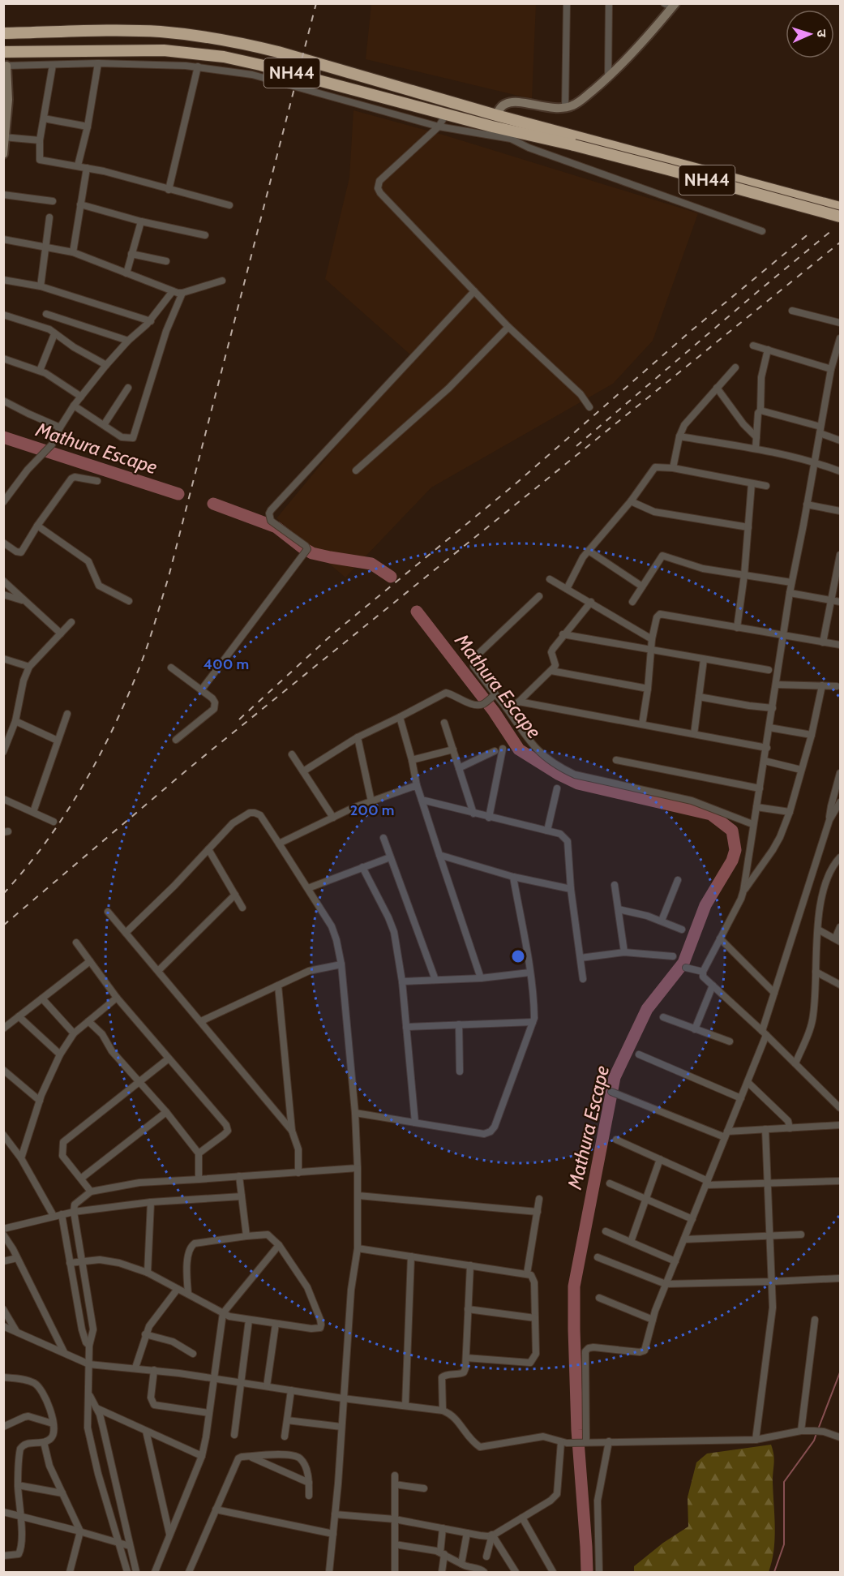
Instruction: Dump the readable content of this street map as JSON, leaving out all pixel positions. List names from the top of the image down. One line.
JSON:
{"streets":{"highway":["NH44"]},"water":["Mathura Escape"],"north":"right","rings":["400 m","200 m"]}
